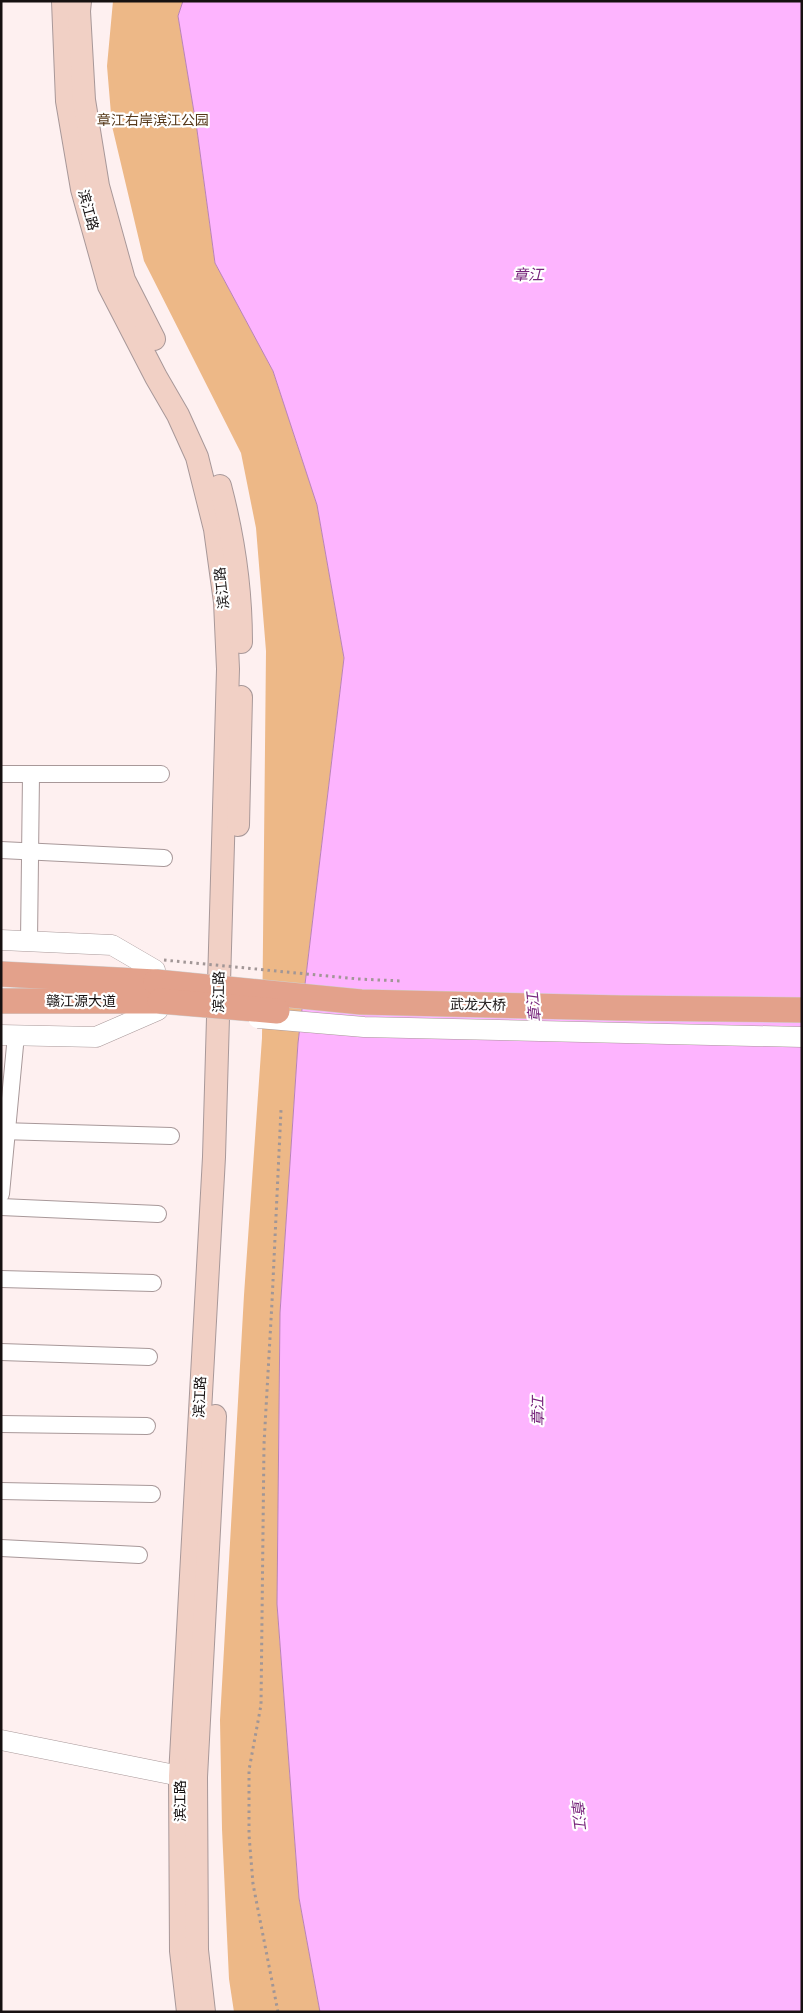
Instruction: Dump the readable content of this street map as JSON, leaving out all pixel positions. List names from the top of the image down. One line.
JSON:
{"streets":{"main road":["滨江路","赣江源大道","武龙大桥"]},"crossings":[["赣江源大道","武龙大桥"]],"water":["章江"],"parks":["章江右岸滨江公园"]}
